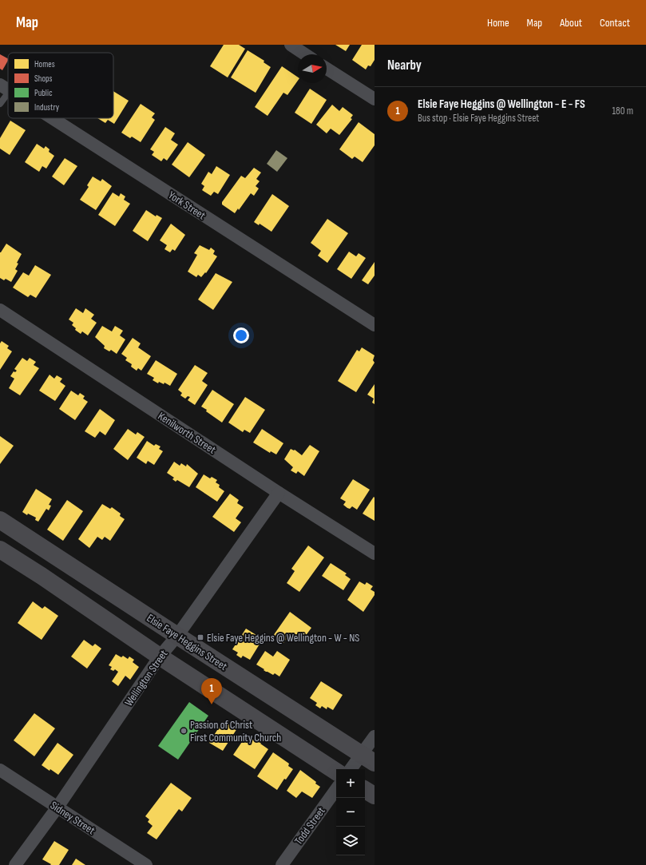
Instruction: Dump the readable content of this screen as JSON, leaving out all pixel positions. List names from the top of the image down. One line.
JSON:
{"streets":{"main road":["Elsie Faye Heggins Street"],"street":["York Street","Kenilworth Street","Wellington Street","Sidney Street","Todd Street"]},"crossings":[["Kenilworth Street","Wellington Street"],["Elsie Faye Heggins Street","Wellington Street"],["Wellington Street","Sidney Street"]],"places":{"transit":["Elsie Faye Heggins @ Wellington - W - NS"],"other":["Passion of Christ First Community Church"]},"legend":["Homes","Shops","Public","Industry"],"north":"right","page":{"header":"Map","nav":["Home","Map","About","Contact"],"heading":"Nearby","list":[{"mark":"1","name":"Elsie Faye Heggins @ Wellington - E - FS","note":"Bus stop · Elsie Faye Heggins Street","value":"180 m"}],"pins":"1","map_buttons":["+","−"]}}
